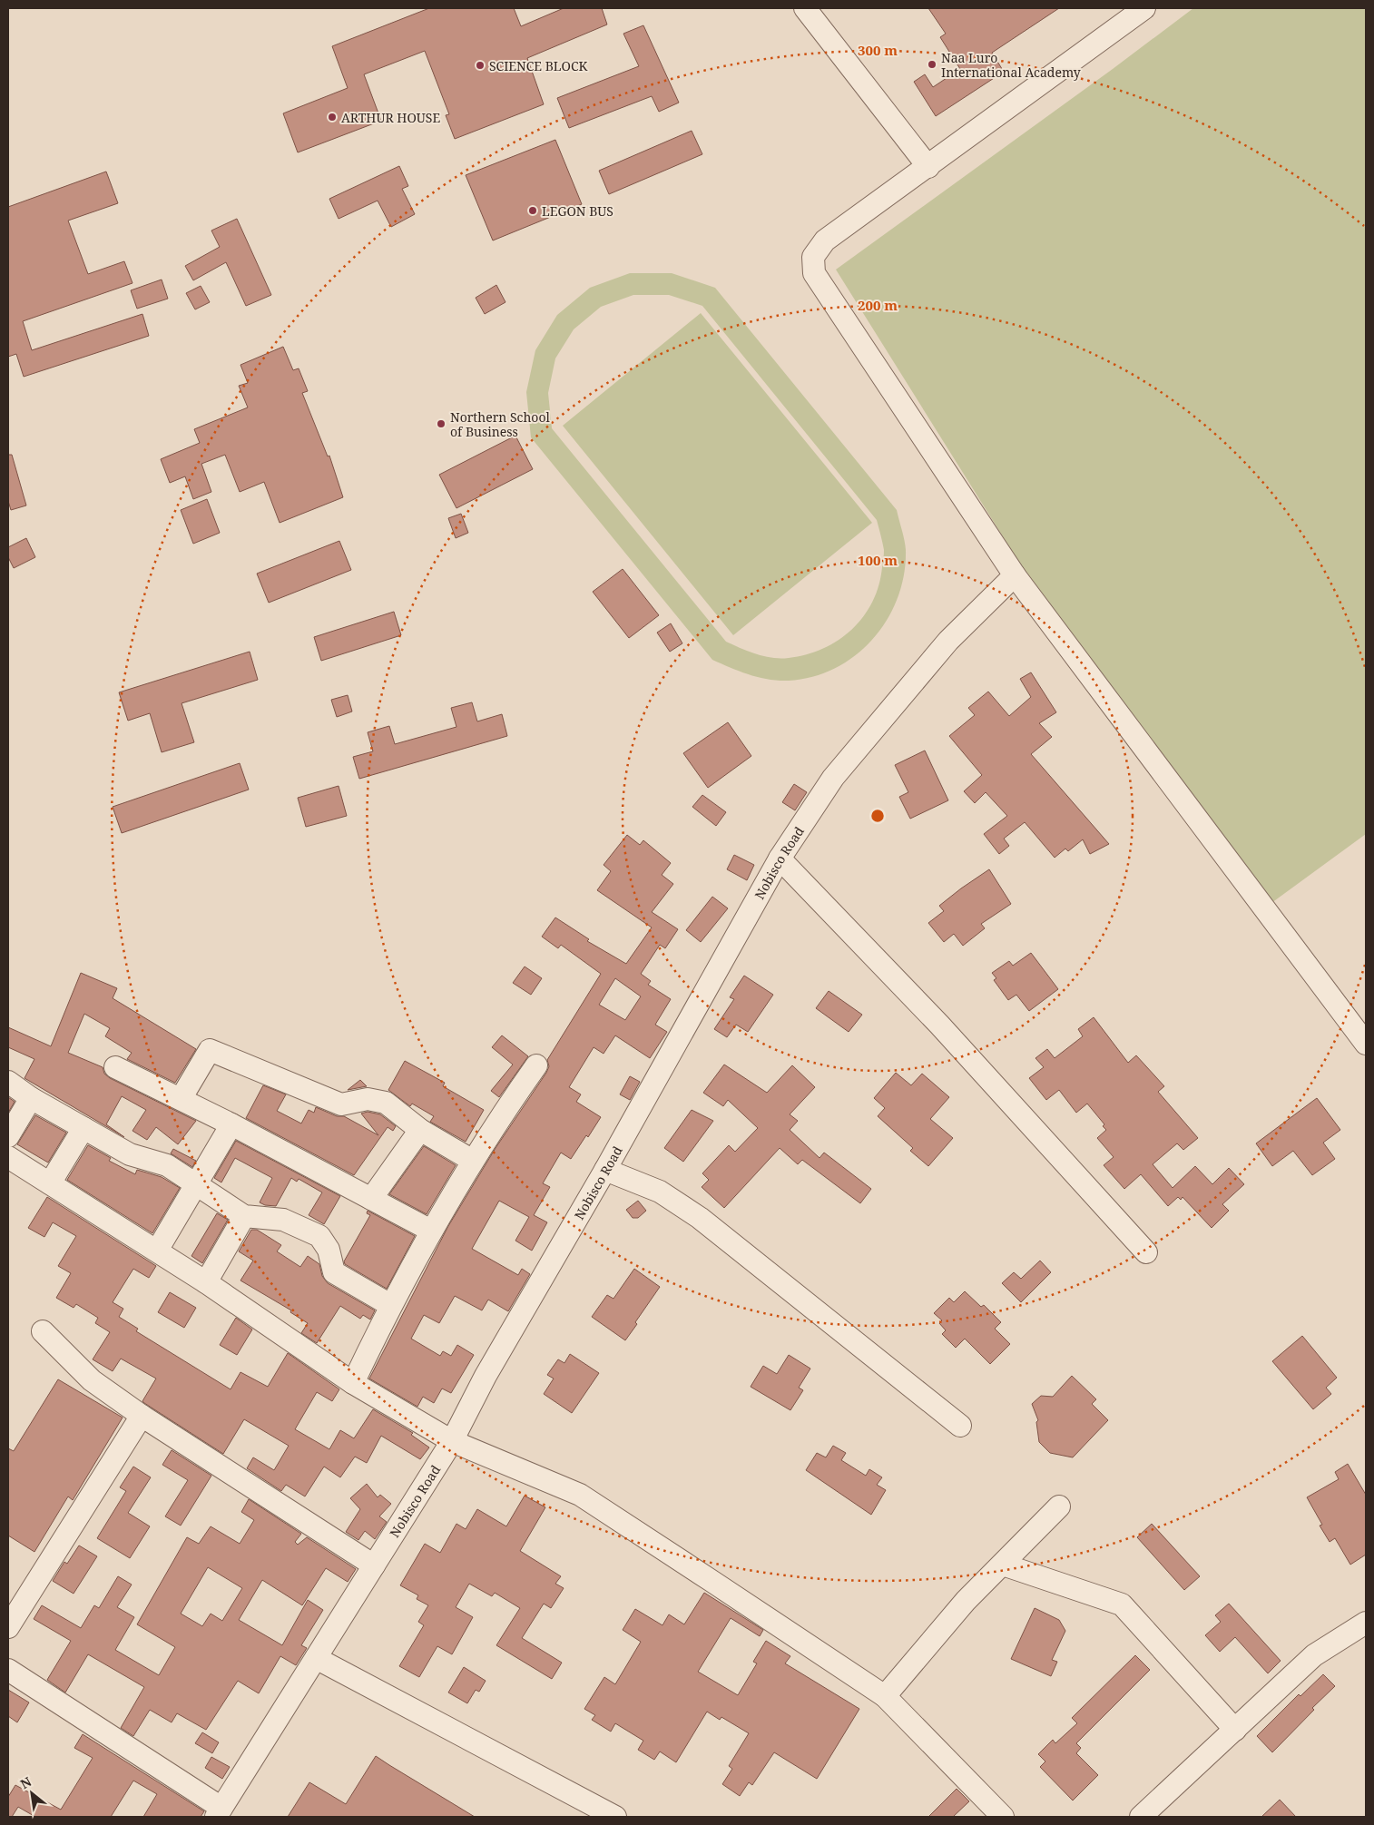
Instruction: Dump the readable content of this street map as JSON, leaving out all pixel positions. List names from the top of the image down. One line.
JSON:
{"streets":{"street":["Nobisco Road"]},"places":["Naa Luro International Academy","SCIENCE BLOCK","ARTHUR HOUSE","LEGON BUS","Northern School of Business"],"north":"top left","rings":["300 m","200 m","100 m"]}
